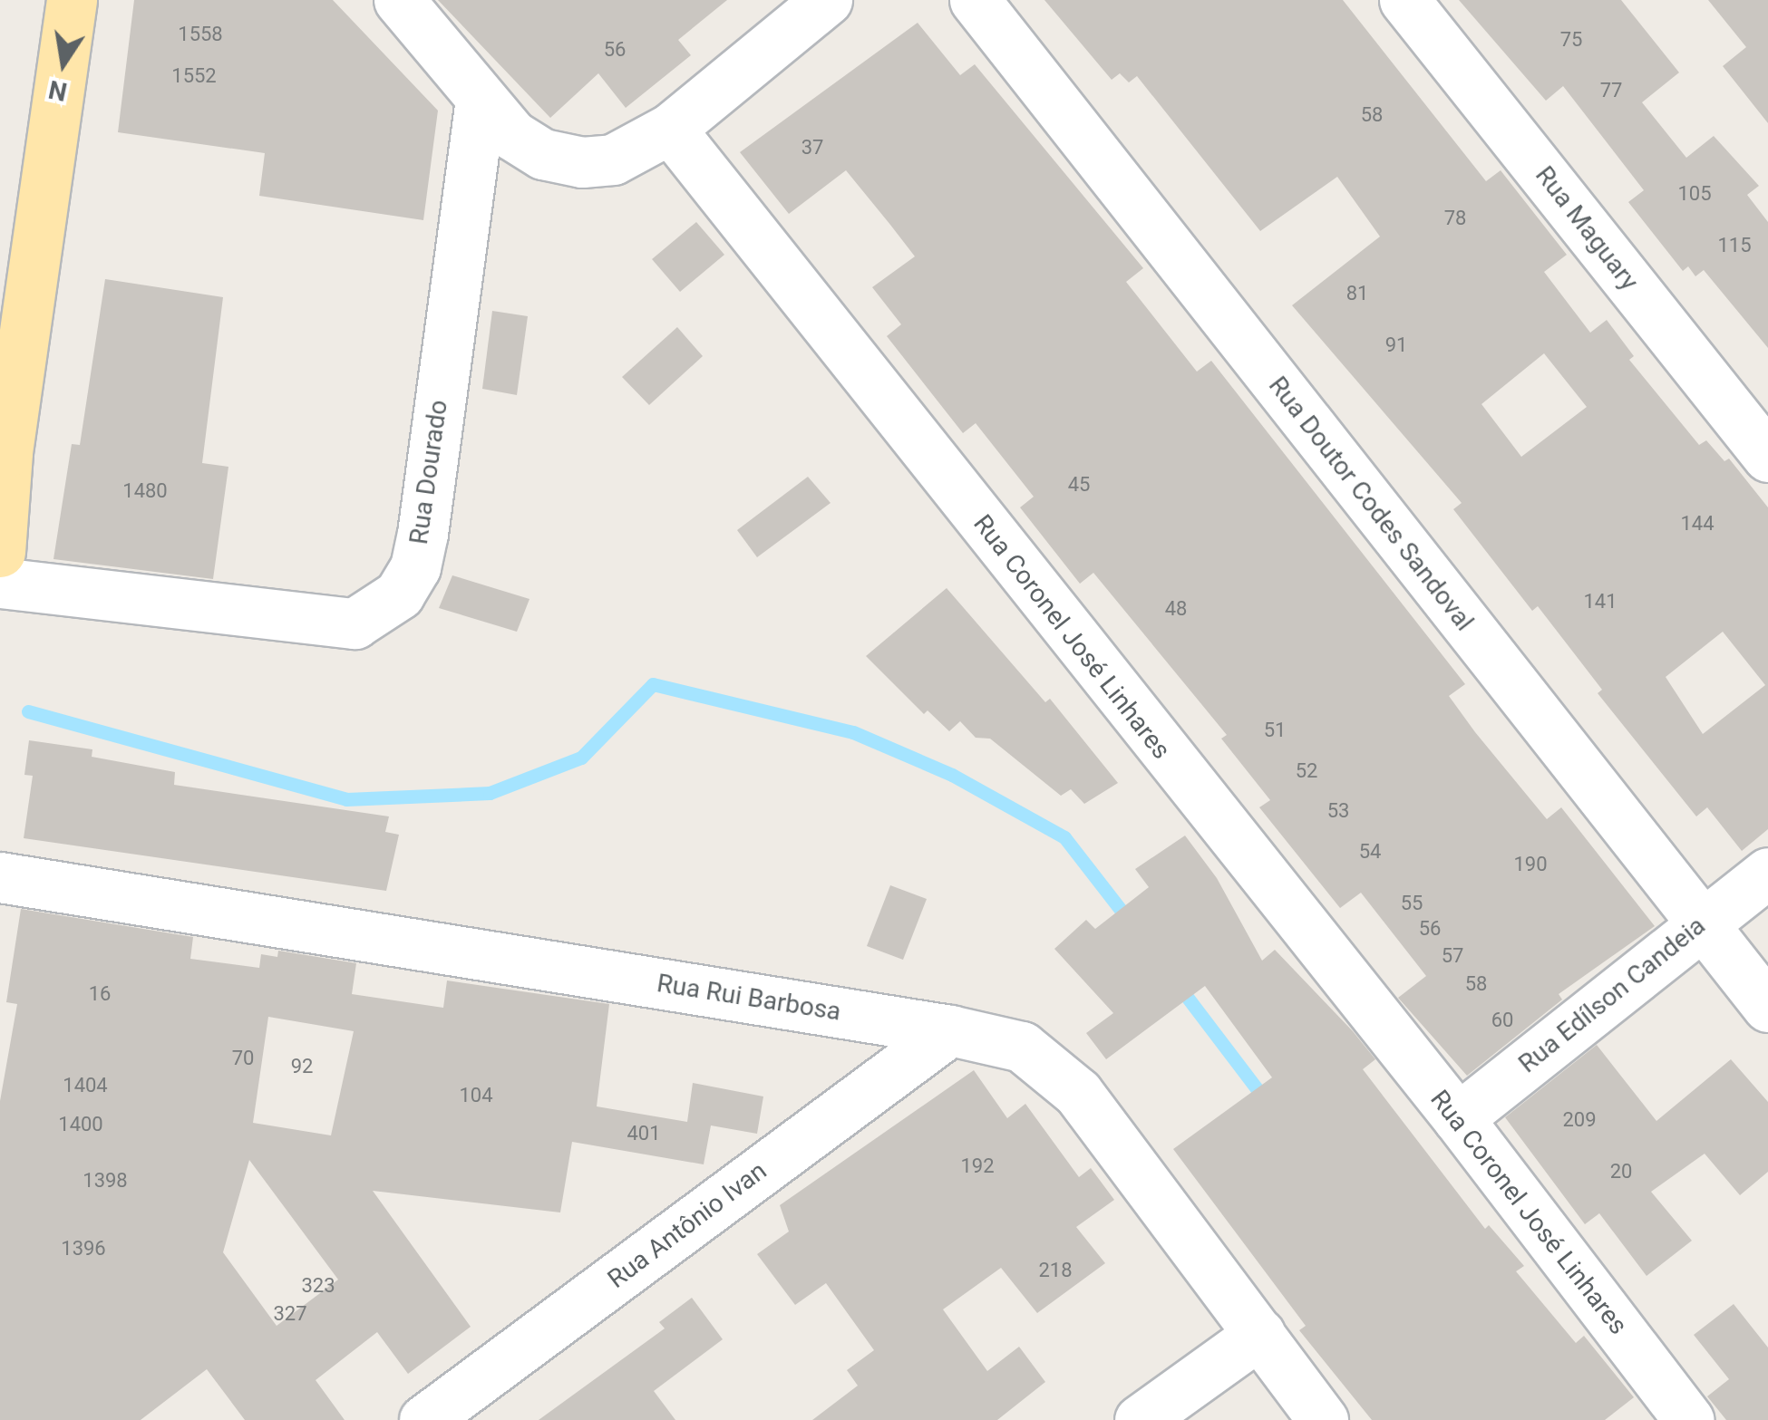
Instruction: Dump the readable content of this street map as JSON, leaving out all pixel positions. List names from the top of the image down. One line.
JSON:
{"streets":{"street":["Rua Maguary","Rua Dourado","Rua Doutor Codes Sandoval","Rua Coronel José Linhares","Rua Edílson Candeia","Rua Rui Barbosa","Rua Antônio Ivan"]},"crossings":[["Rua Doutor Codes Sandoval","Rua Edílson Candeia"],["Rua Coronel José Linhares","Rua Edílson Candeia"],["Rua Rui Barbosa","Rua Antônio Ivan"]],"house_numbers":["1558","75","56","1552","77","58","37","105","78","115","81","91","45","1480","144","141","48","51","52","53","54","190","55","56","57","58","16","60","70","92","1404","104","209","1400","401","192","20","1398","1396","218","323","327"],"north":"bottom"}
